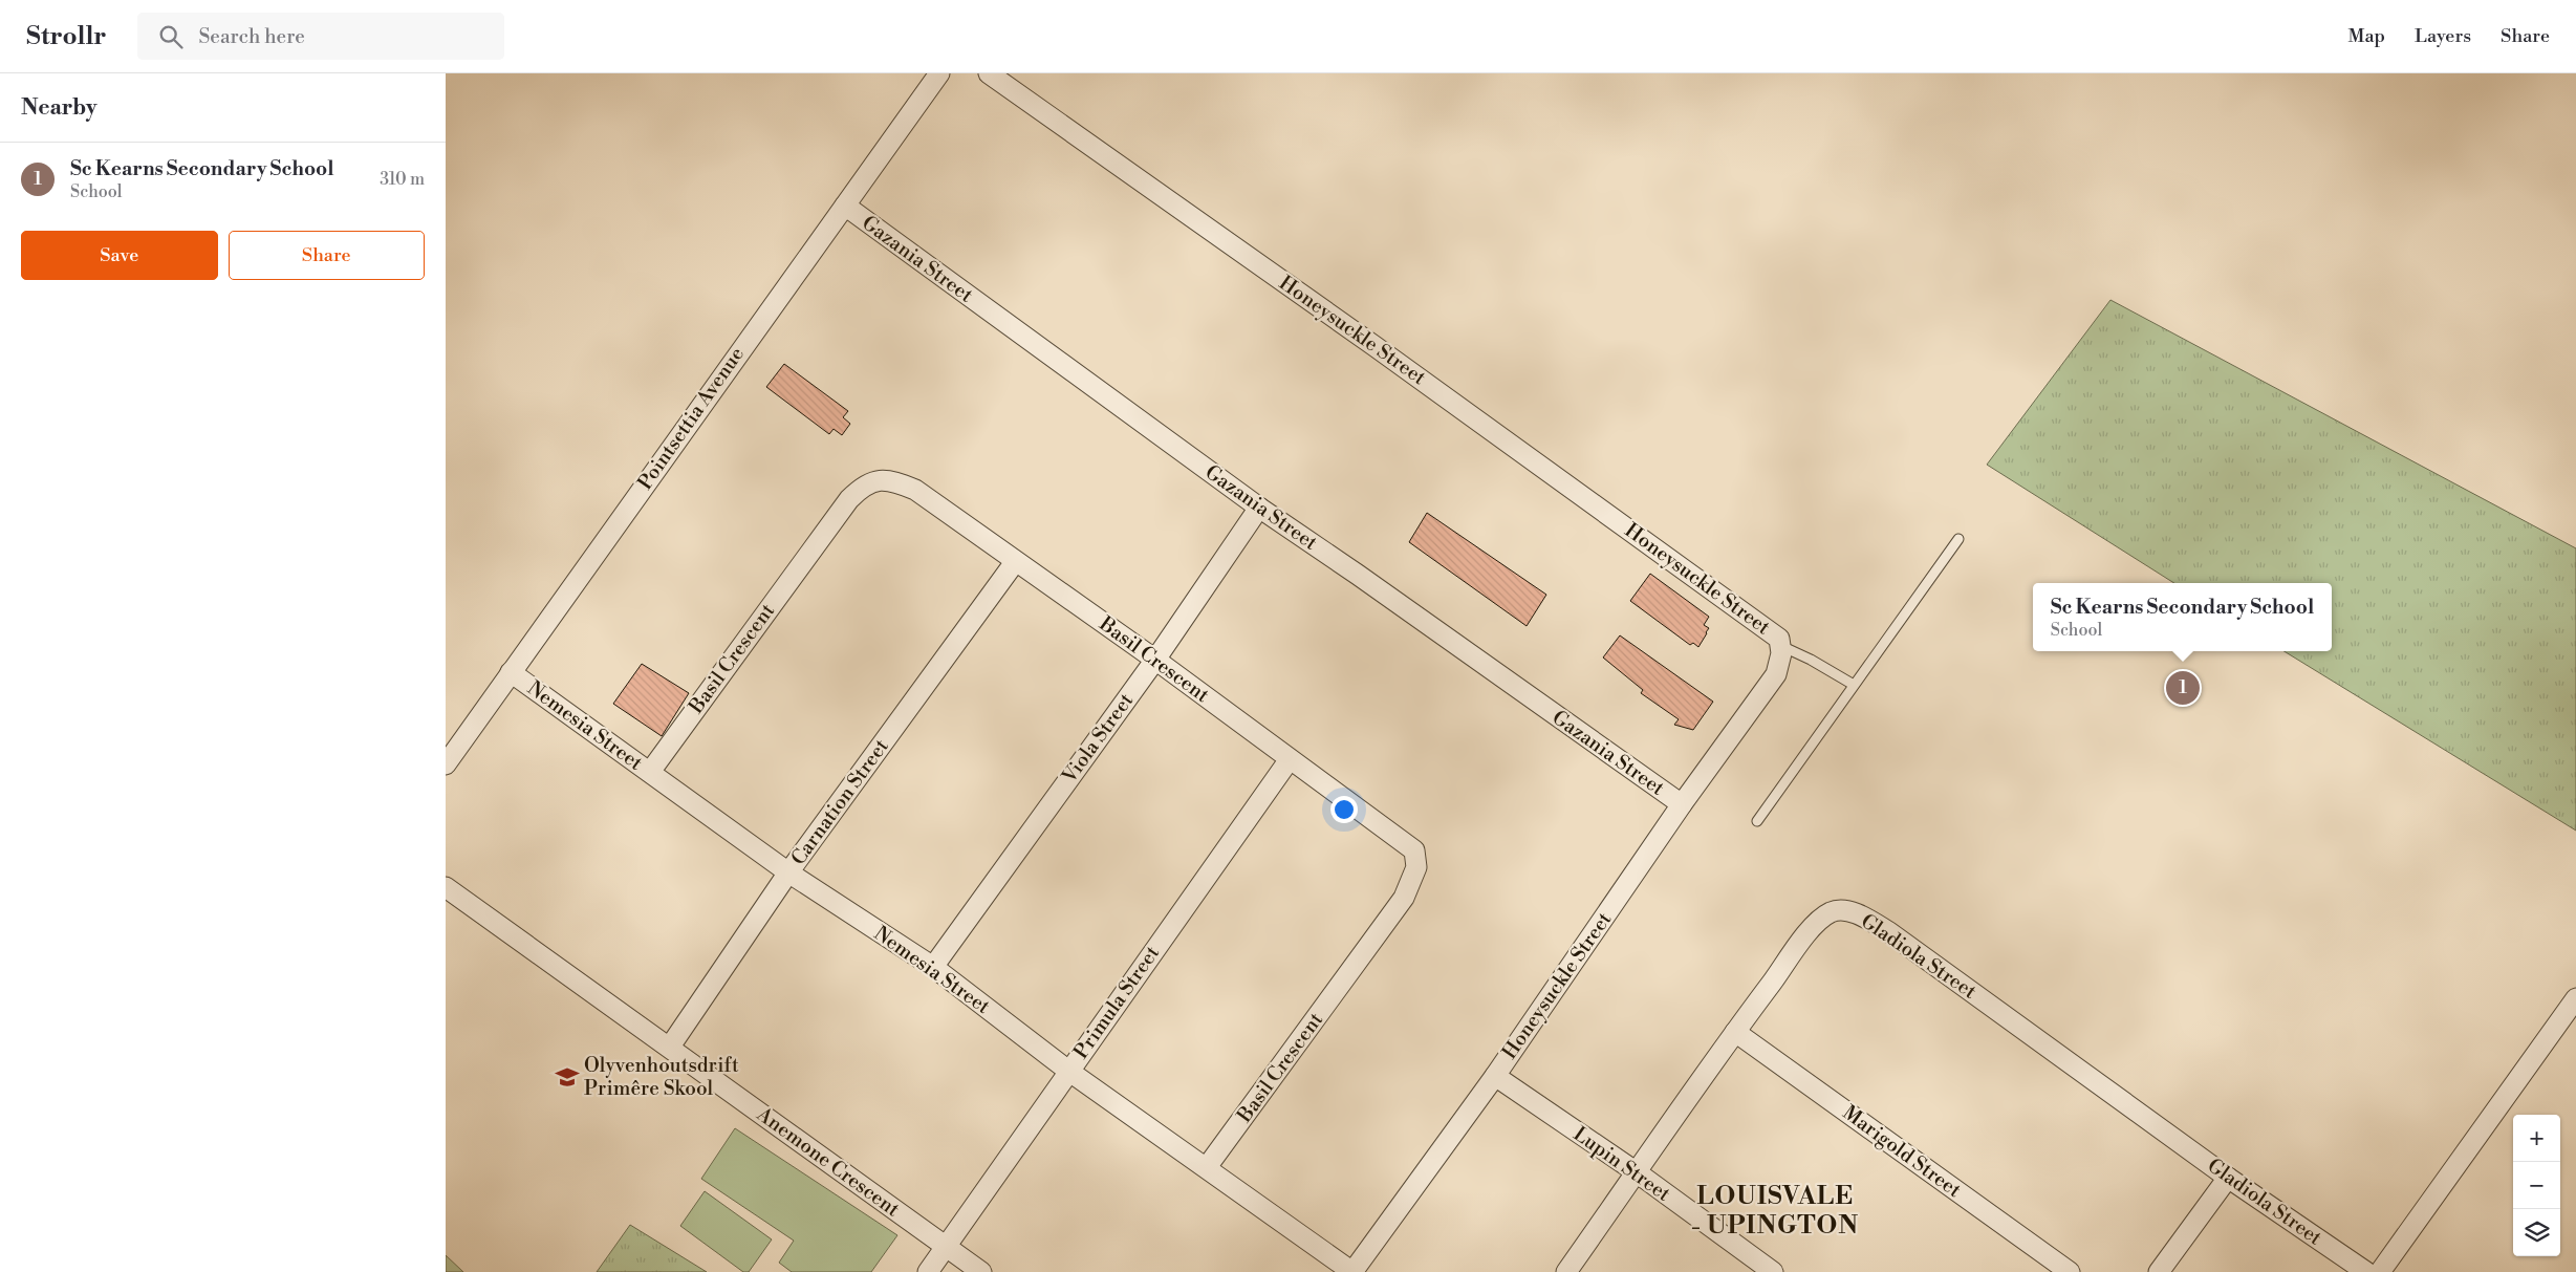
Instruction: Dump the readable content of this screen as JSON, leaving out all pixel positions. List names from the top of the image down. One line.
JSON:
{"streets":{"street":["Gazania Street","Honeysuckle Street","Pointsettia Avenue","Basil Crescent","Nemesia Street","Viola Street","Carnation Street","Gladiola Street","Primula Street","Marigold Street","Anemone Crescent","Lupin Street"]},"crossings":[["Gazania Street","Honeysuckle Street"],["Gazania Street","Pointsettia Avenue"],["Gazania Street","Viola Street"],["Honeysuckle Street","Nemesia Street"],["Honeysuckle Street","Lupin Street"],["Pointsettia Avenue","Nemesia Street"],["Basil Crescent","Nemesia Street"],["Basil Crescent","Viola Street"],["Basil Crescent","Carnation Street"],["Basil Crescent","Primula Street"],["Nemesia Street","Viola Street"],["Nemesia Street","Carnation Street"],["Nemesia Street","Primula Street"],["Carnation Street","Anemone Crescent"],["Gladiola Street","Marigold Street"],["Gladiola Street","Lupin Street"],["Primula Street","Anemone Crescent"]],"districts":["LOUISVALE - UPINGTON"],"places":{"school or university":["Olyvenhoutsdrift Primêre Skool"]},"page":{"header":"Strollr","search":"Search here","nav":["Map","Layers","Share"],"heading":"Nearby","list":[{"mark":"1","name":"Sc Kearns Secondary School","note":"School","value":"310 m"}],"buttons":["Save","Share"],"popup":["Sc Kearns Secondary School","School"],"pins":"1","map_buttons":["+","−"]}}
